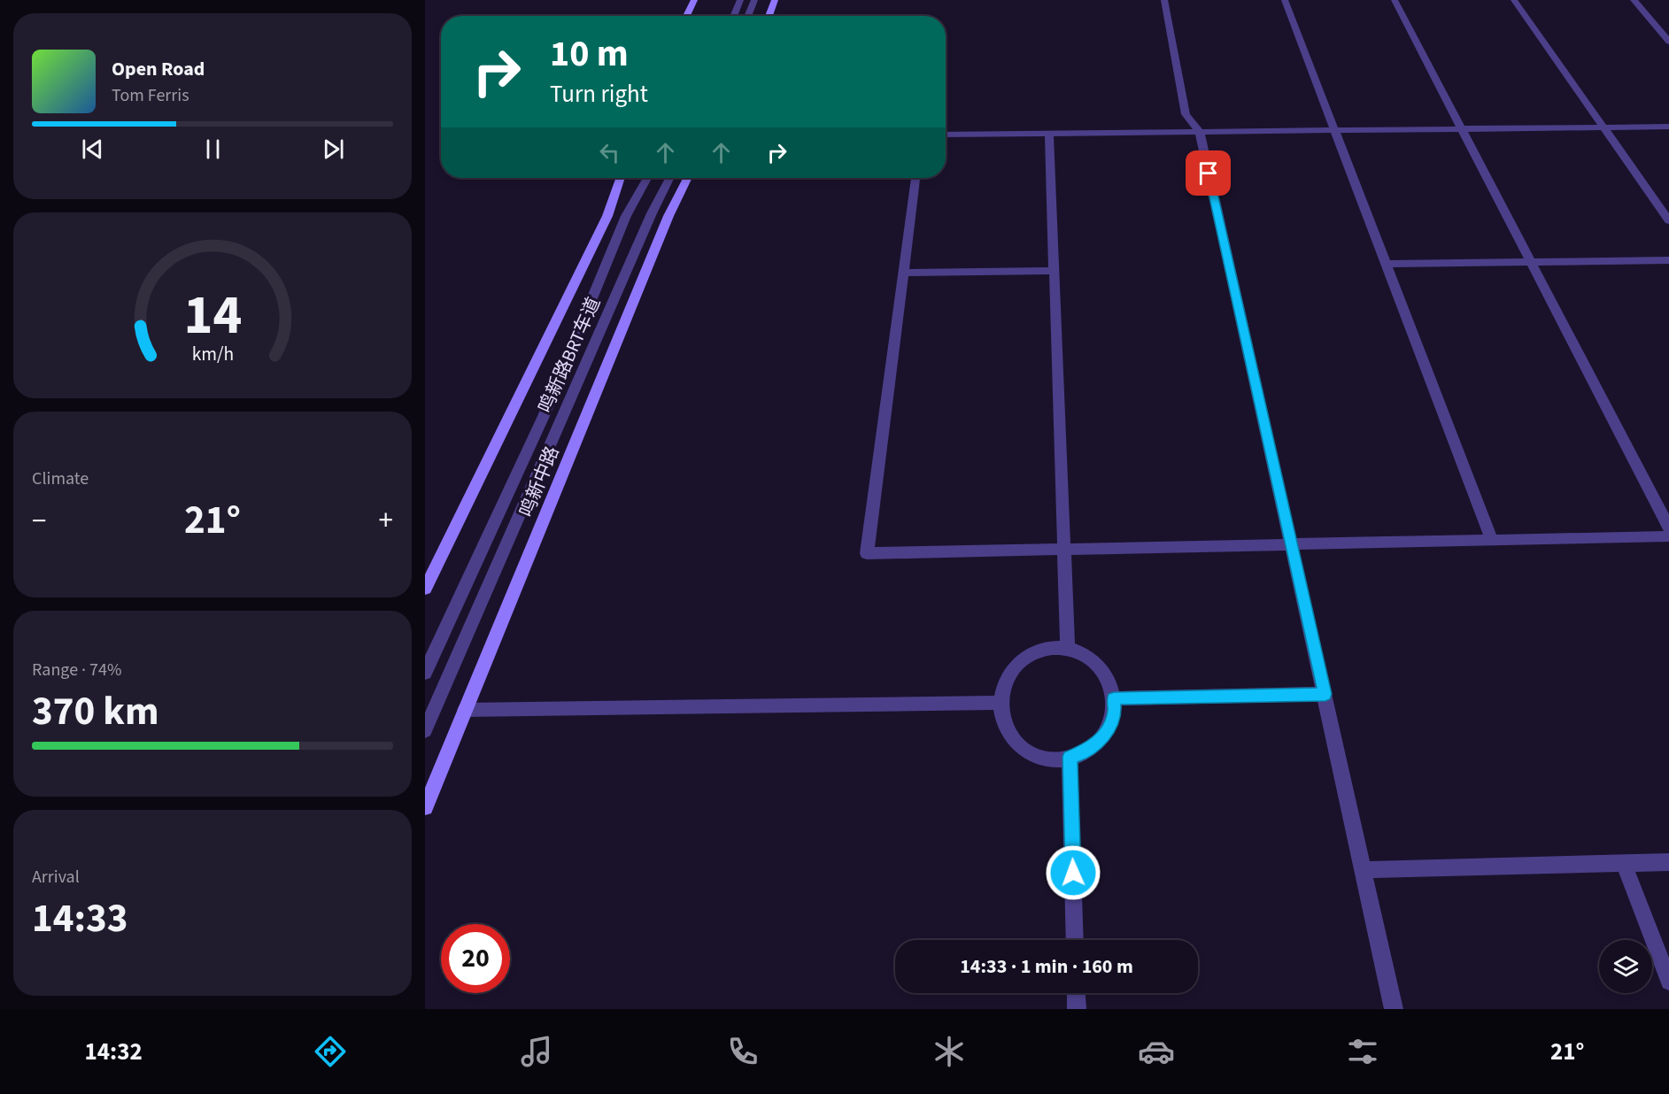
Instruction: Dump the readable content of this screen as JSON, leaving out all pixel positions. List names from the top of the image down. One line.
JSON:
{"streets":{"main road":["鸣新中路"],"lane":["鸣新路BRT车道"]},"page":{"turn":["10 m","Turn right"],"song":["Open Road","Tom Ferris"],"tile":["Climate",["Range · 74%","370 km"],["Arrival","14:33"]],"heat":["−","21°","+"],"limit":"20","trip":"14:33 · 1 min · 160 m","tabs":["14:32","21°"],"gauge":["14","km/h"]}}
